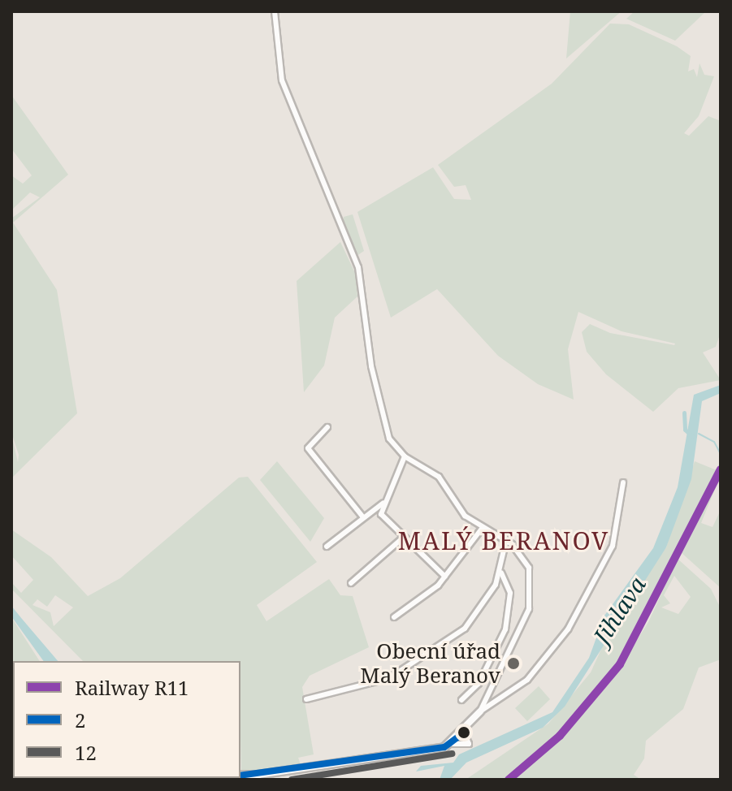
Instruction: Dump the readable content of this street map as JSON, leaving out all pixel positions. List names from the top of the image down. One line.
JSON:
{"districts":["MALÝ BERANOV"],"water":["Jihlava"],"places":["Obecní úřad Malý Beranov"],"lines":["rail line R11","transit line 2","transit line 12"],"legend":["Railway R11","2","12"]}
